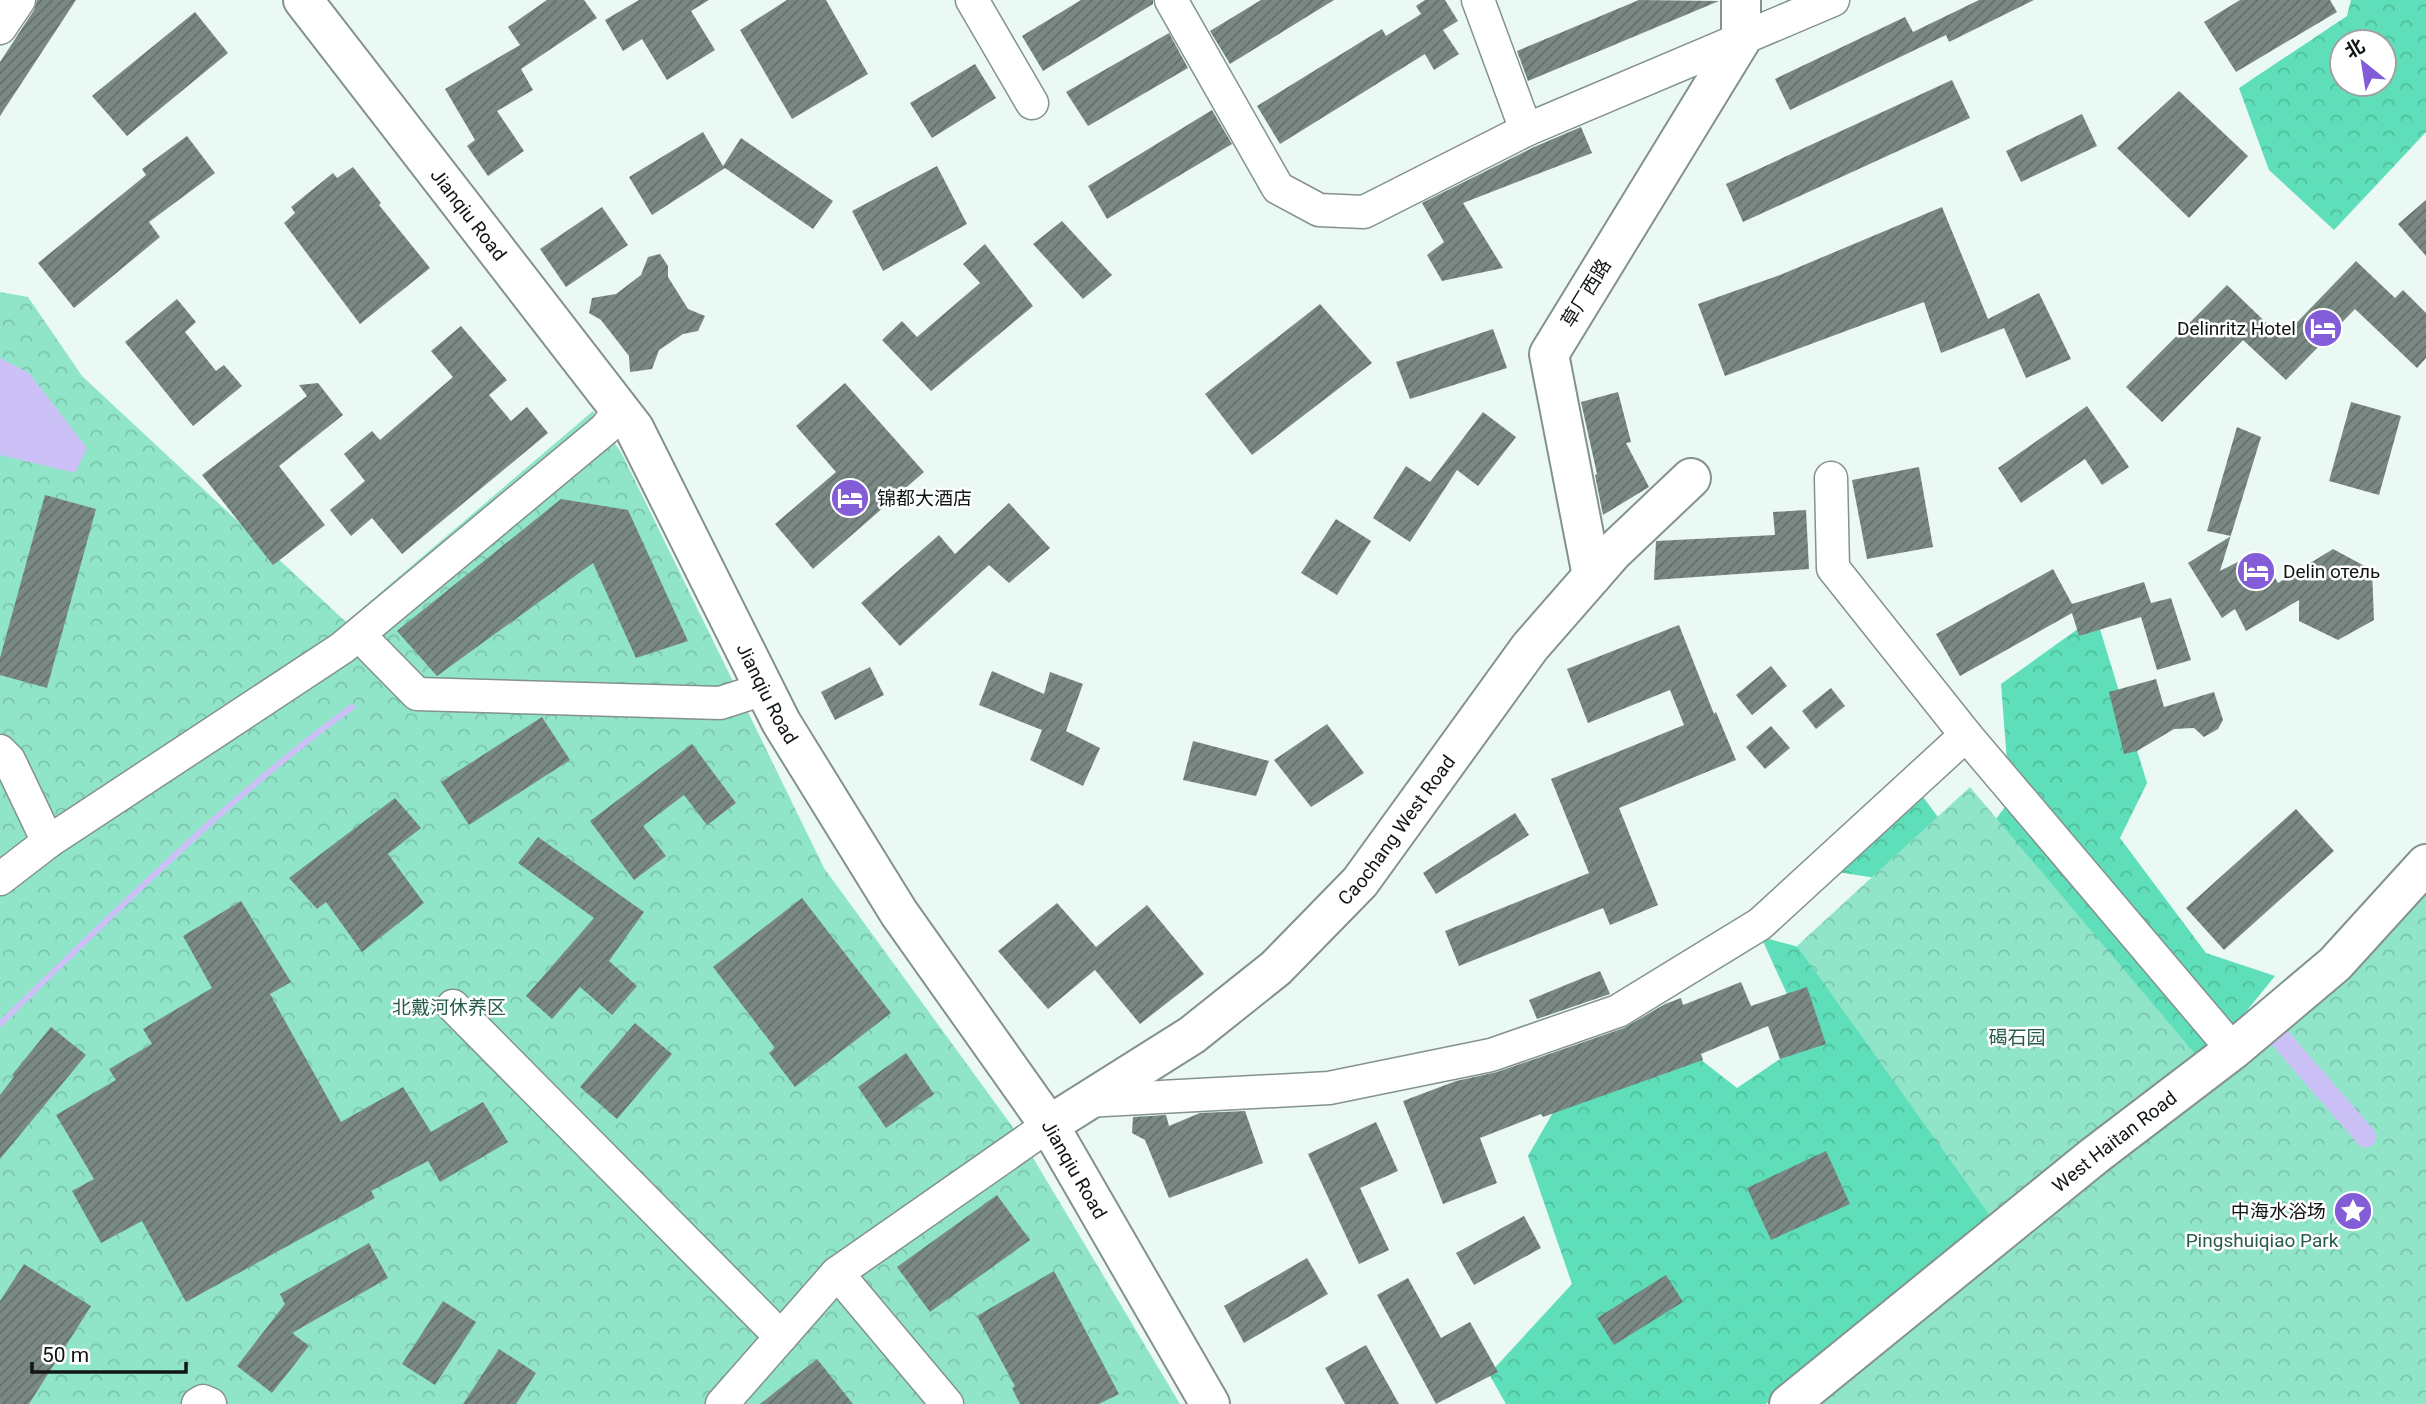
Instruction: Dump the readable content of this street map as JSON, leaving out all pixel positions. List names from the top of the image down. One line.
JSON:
{"streets":{"main road":["Jianqiu Road","草厂西路","Caochang West Road","West Haitan Road"]},"crossings":[["Jianqiu Road","Caochang West Road"],["草厂西路","Caochang West Road"]],"parks":["北戴河休养区","碣石园","Pingshuiqiao Park"],"places":{"hotel":["Delinritz Hotel","锦都大酒店","Delin отель"],"place":["中海水浴场"]},"scale_bar":"50 m","north":"top left"}
